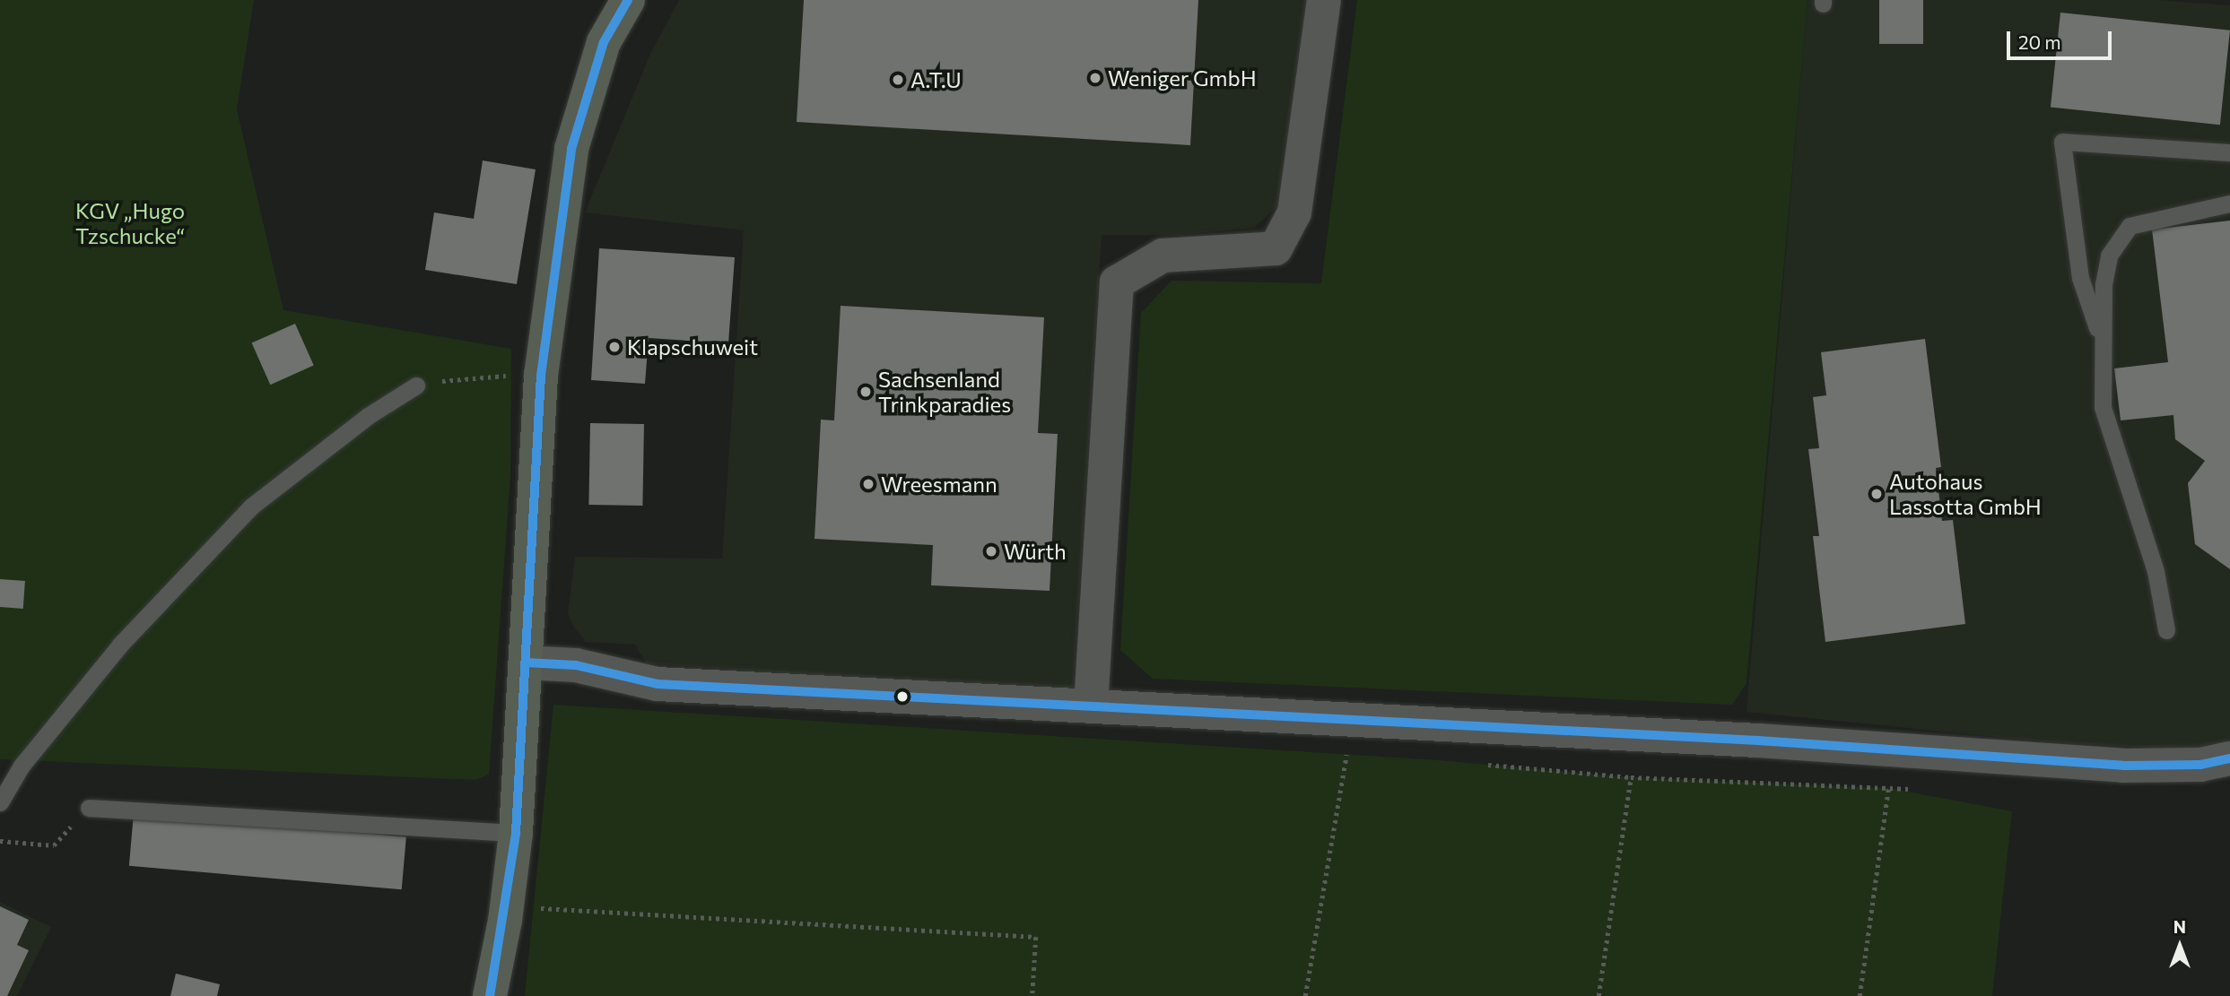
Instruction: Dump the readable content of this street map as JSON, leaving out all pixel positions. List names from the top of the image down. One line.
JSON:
{"parks":["KGV „Hugo Tzschucke“"],"places":["Weniger GmbH","A.T.U","Klapschuweit","Sachsenland Trinkparadies","Wreesmann","Autohaus Lassotta GmbH","Würth"],"scale_bar":"20 m","north":"top"}
